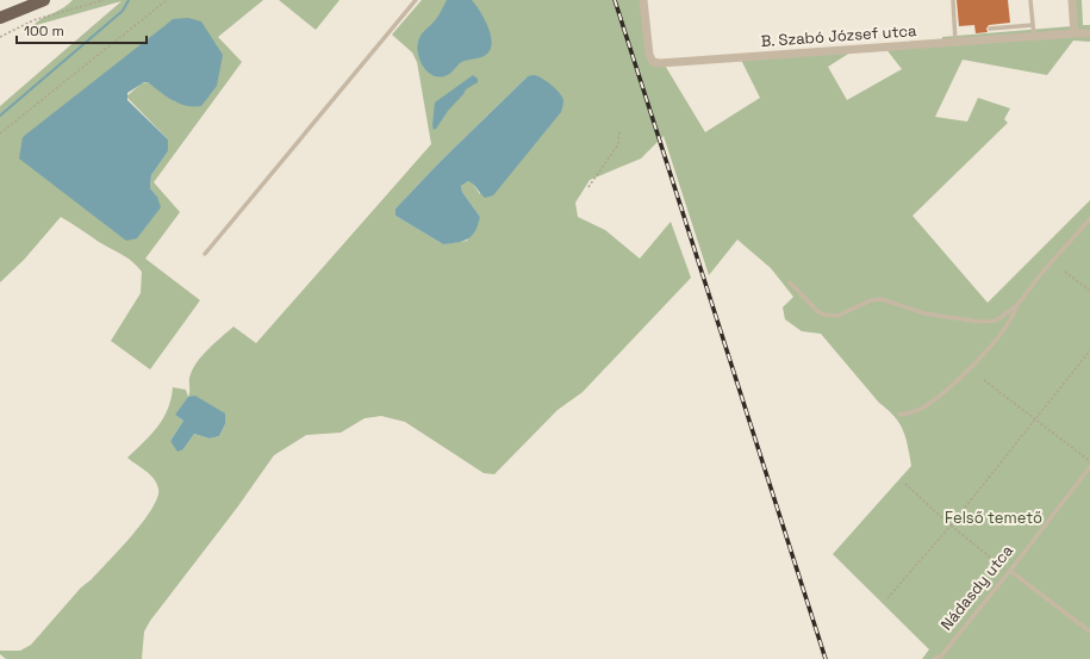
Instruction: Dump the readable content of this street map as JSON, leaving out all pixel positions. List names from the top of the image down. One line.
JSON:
{"streets":{"street":["B. Szabó József utca"],"lane":["Nádasdy utca"]},"parks":["Felső temető"],"scale_bar":"100 m"}
